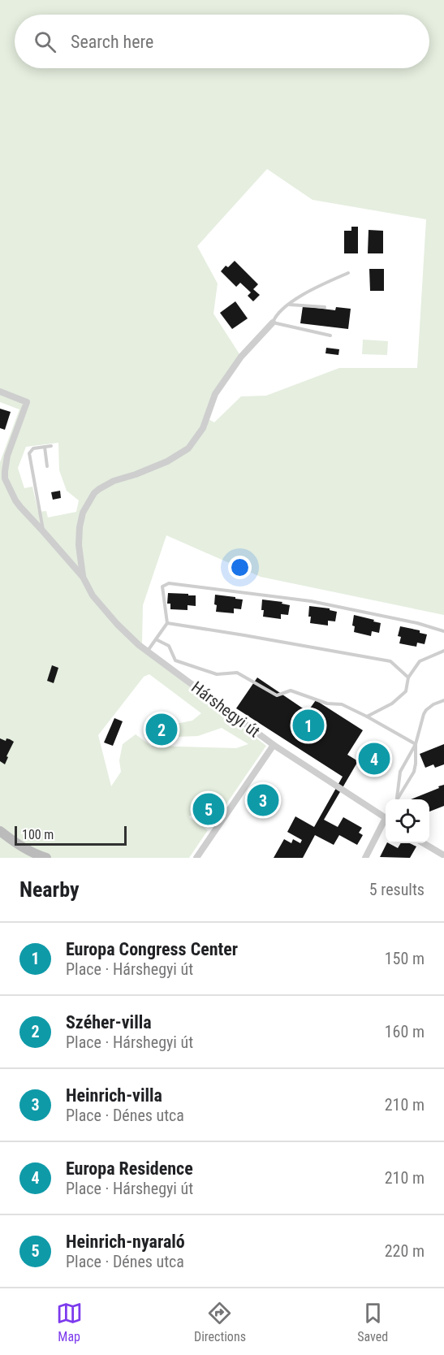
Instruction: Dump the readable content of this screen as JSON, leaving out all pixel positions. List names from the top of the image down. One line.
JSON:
{"streets":{"street":["Hárshegyi út"]},"scale_bar":"100 m","page":{"search":"Search here","pins":["1","2","4","3","5"],"scale":"100 m","heading":["Nearby","5 results"],"list":[{"mark":"1","name":"Europa Congress Center","note":"Place · Hárshegyi út","value":"150 m"},{"mark":"2","name":"Széher-villa","note":"Place · Hárshegyi út","value":"160 m"},{"mark":"3","name":"Heinrich-villa","note":"Place · Dénes utca","value":"210 m"},{"mark":"4","name":"Europa Residence","note":"Place · Hárshegyi út","value":"210 m"},{"mark":"5","name":"Heinrich-nyaraló","note":"Place · Dénes utca","value":"220 m"}],"nav":["Map","Directions","Saved"]}}
